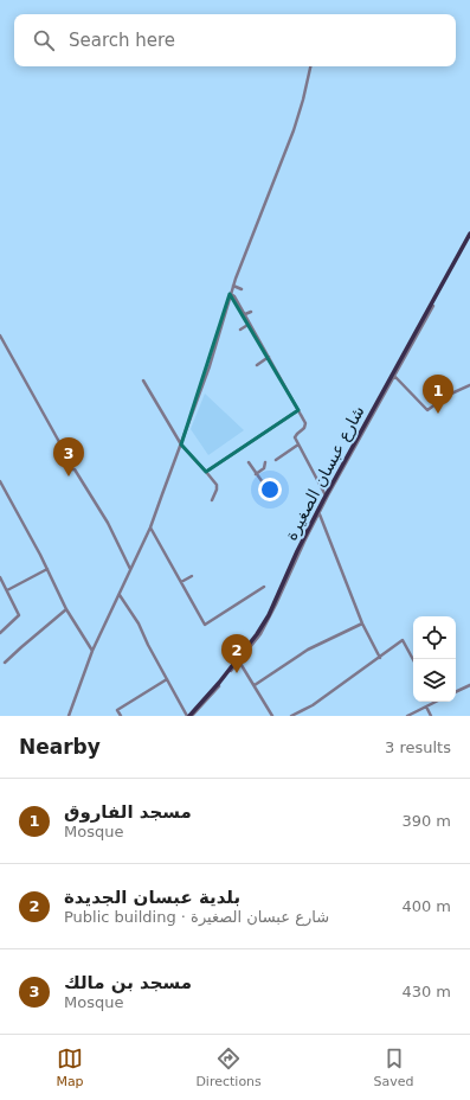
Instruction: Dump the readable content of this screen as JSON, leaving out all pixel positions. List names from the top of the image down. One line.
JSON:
{"streets":{"main road":["شارع عبسان الصغيرة"]},"page":{"search":"Search here","pins":["1","3","2"],"heading":["Nearby","3 results"],"list":[{"mark":"1","name":"مسجد الفاروق","note":"Mosque","value":"390 m"},{"mark":"2","name":"بلدية عبسان الجديدة","note":"Public building · شارع عبسان الصغيرة","value":"400 m"},{"mark":"3","name":"مسجد بن مالك","note":"Mosque","value":"430 m"}],"nav":["Map","Directions","Saved"]}}
